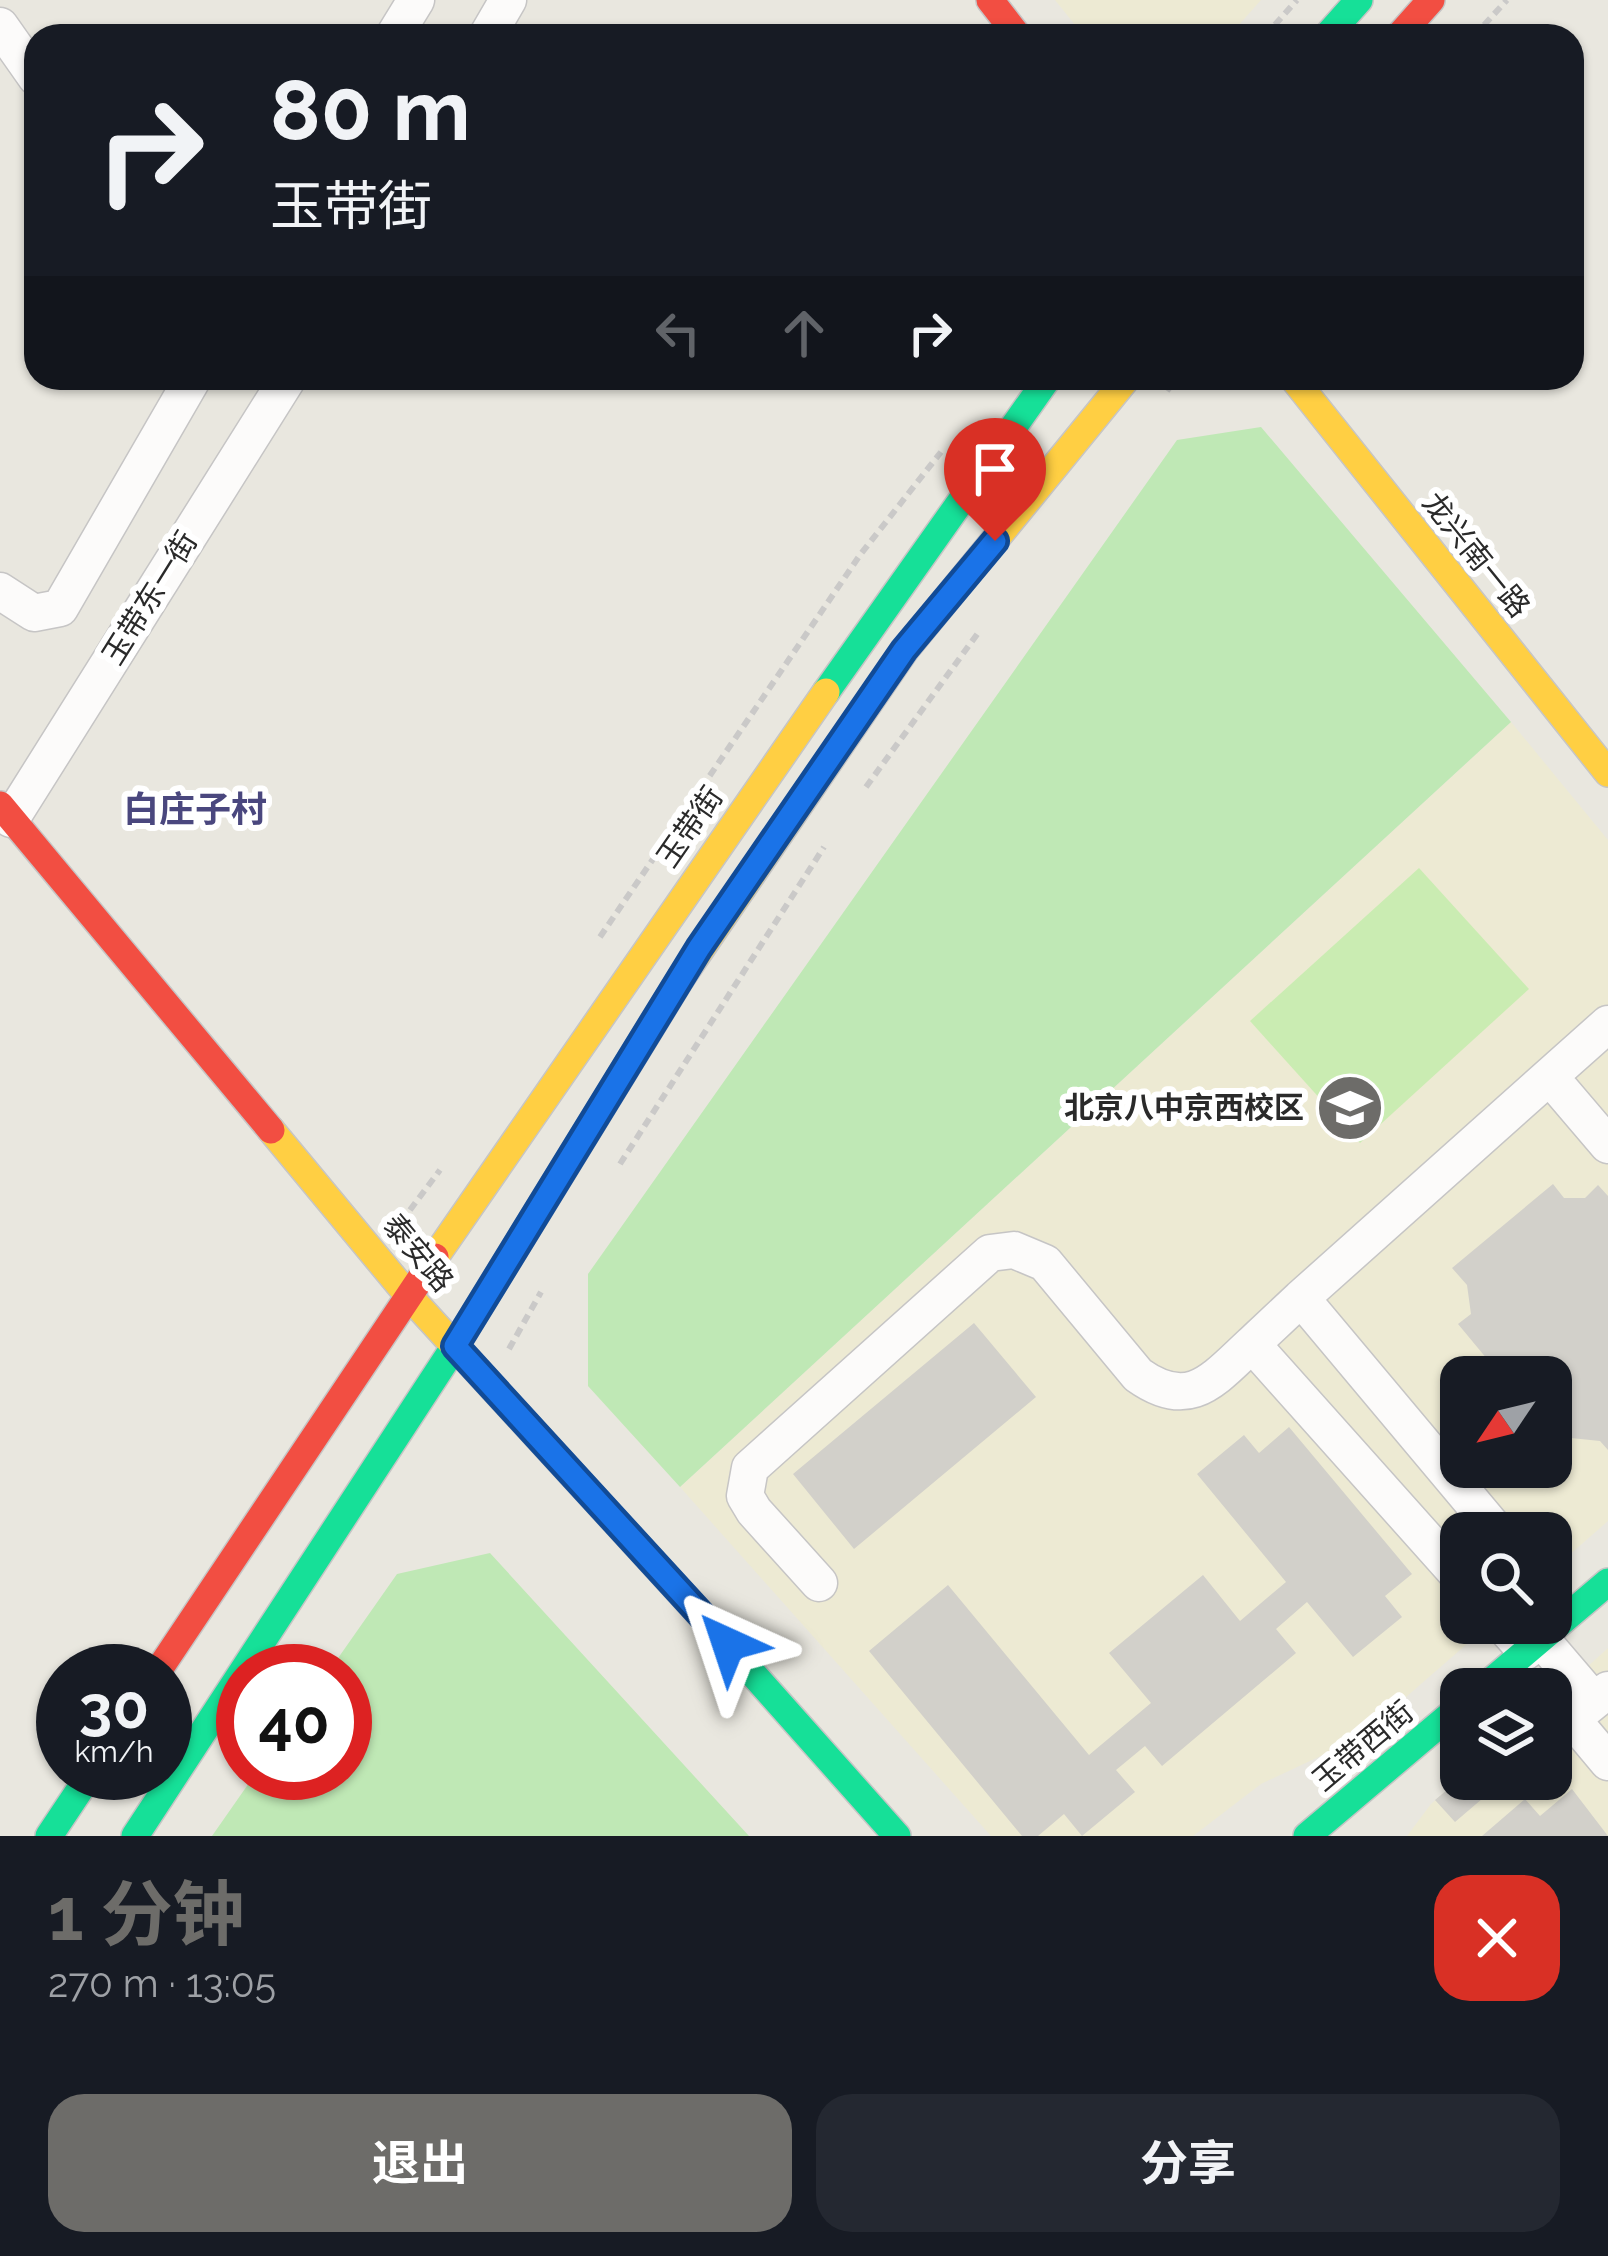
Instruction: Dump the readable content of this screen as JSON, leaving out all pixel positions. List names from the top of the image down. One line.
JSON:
{"streets":{"main road":["龙兴南一路","玉带街","泰安路","玉带西街"],"street":["玉带东一街"]},"crossings":[["玉带东一街","泰安路"],["玉带街","泰安路"]],"districts":["白庄子村"],"places":{"school or university":["北京八中京西校区"]},"north":"bottom left","page":{"turn":["80 m","玉带街"],"speed":"30 km/h","limit":"40","heading":["1 分钟","270 m · 13:05"],"buttons":["退出","分享"]}}
